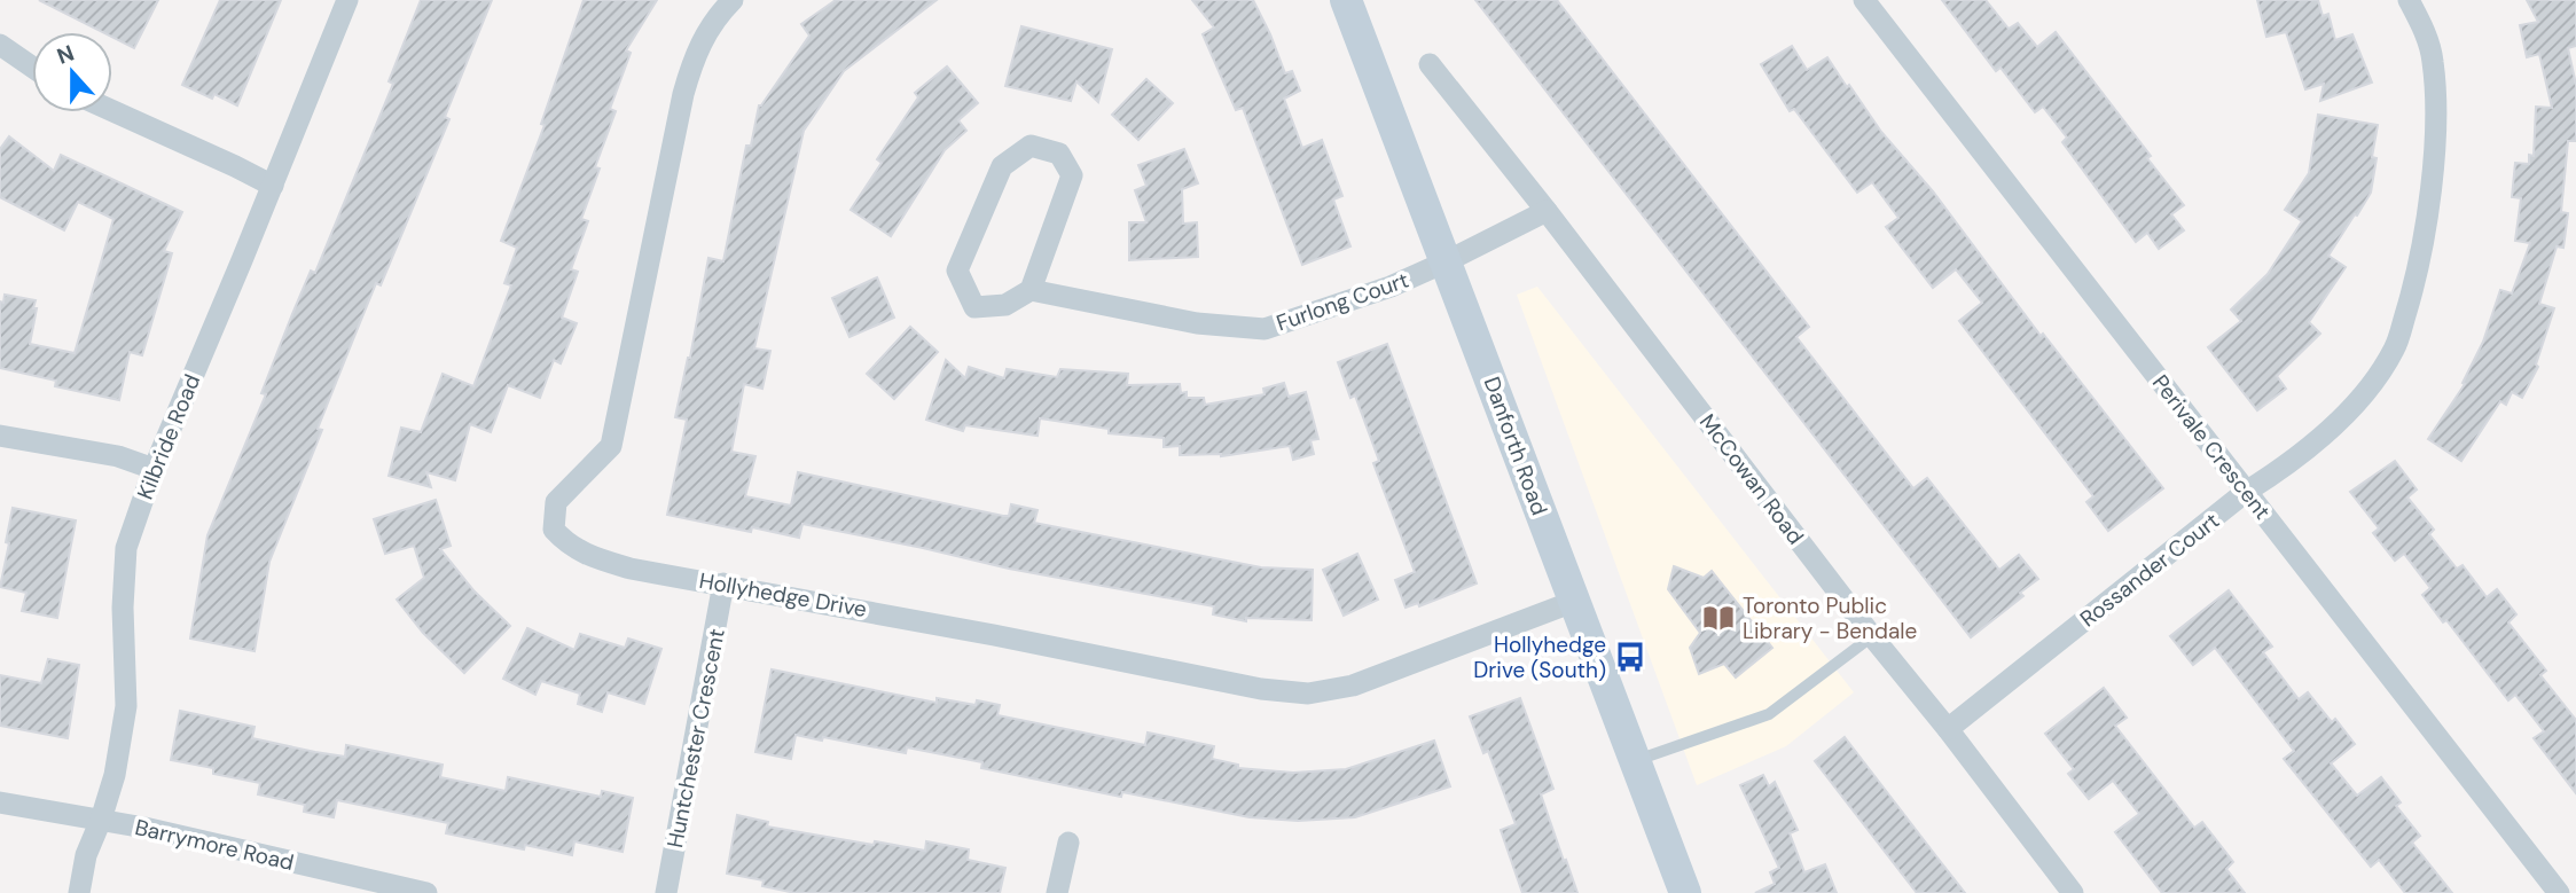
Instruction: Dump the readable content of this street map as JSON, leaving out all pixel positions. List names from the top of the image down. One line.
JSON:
{"streets":{"main road":["Danforth Road"],"street":["Furlong Court","Kilbride Road","Perivale Crescent","McCowan Road","Rossander Court","Hollyhedge Drive","Huntchester Crescent","Barrymore Road"]},"crossings":[["Furlong Court","Danforth Road"],["Furlong Court","McCowan Road"],["Kilbride Road","Barrymore Road"],["Danforth Road","Hollyhedge Drive"],["Perivale Crescent","Rossander Court"],["McCowan Road","Rossander Court"],["Hollyhedge Drive","Huntchester Crescent"]],"places":{"library":["Toronto Public Library - Bendale"],"bus stop":["Hollyhedge Drive (South)"]},"north":"top"}
